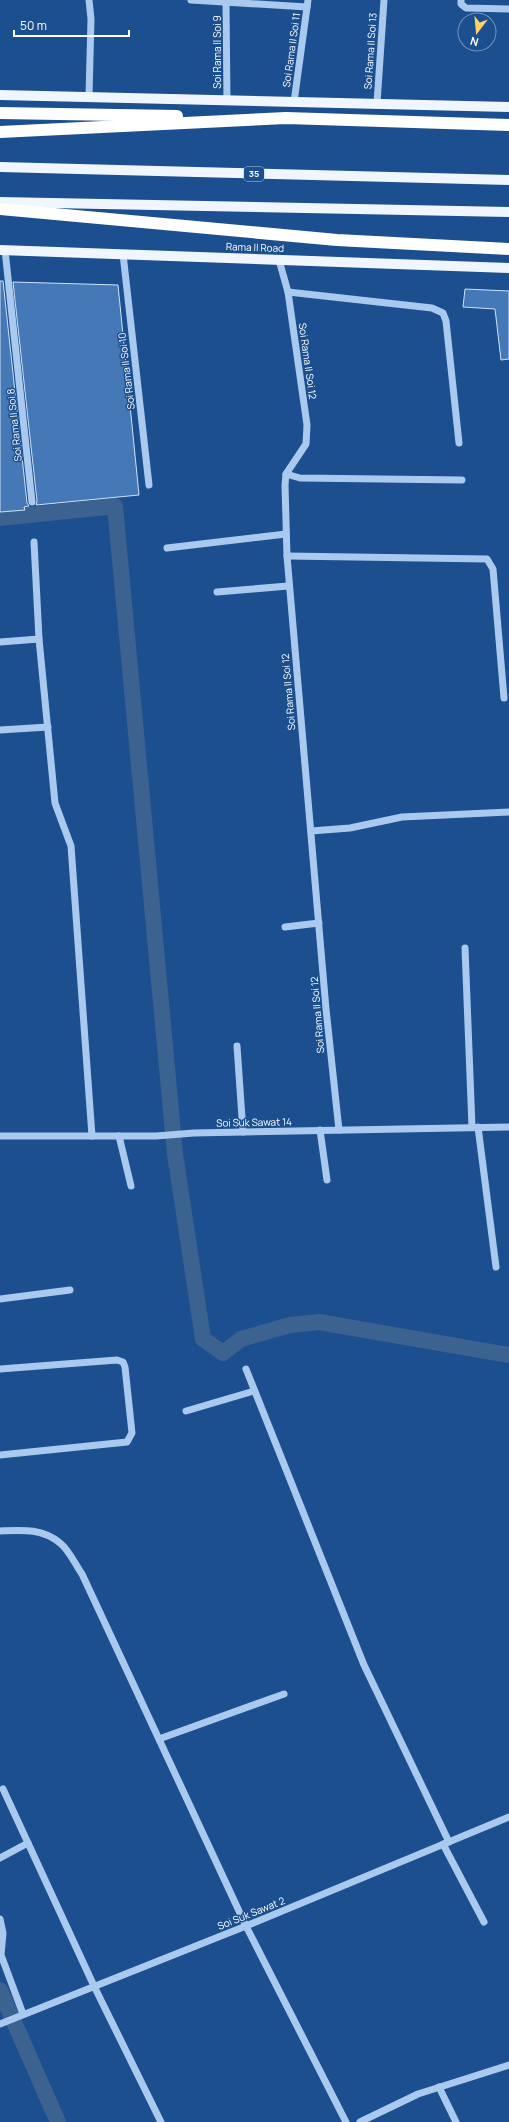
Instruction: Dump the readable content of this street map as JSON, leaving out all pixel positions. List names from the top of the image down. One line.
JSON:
{"streets":{"main road":["35","Rama II Road"],"street":["Soi Rama II Soi 11","Soi Rama II Soi 13","Soi Rama II Soi 9","Soi Rama II Soi 12","Soi Rama II Soi 10","Soi Rama II Soi 8","Soi Suk Sawat 14","Soi Suk Sawat 2"]},"crossings":[["Rama II Road","Soi Rama II Soi 12"],["Rama II Road","Soi Rama II Soi 10"],["Rama II Road","Soi Rama II Soi 8"],["Soi Rama II Soi 12","Soi Suk Sawat 14"]],"scale_bar":"50 m","north":"bottom"}
